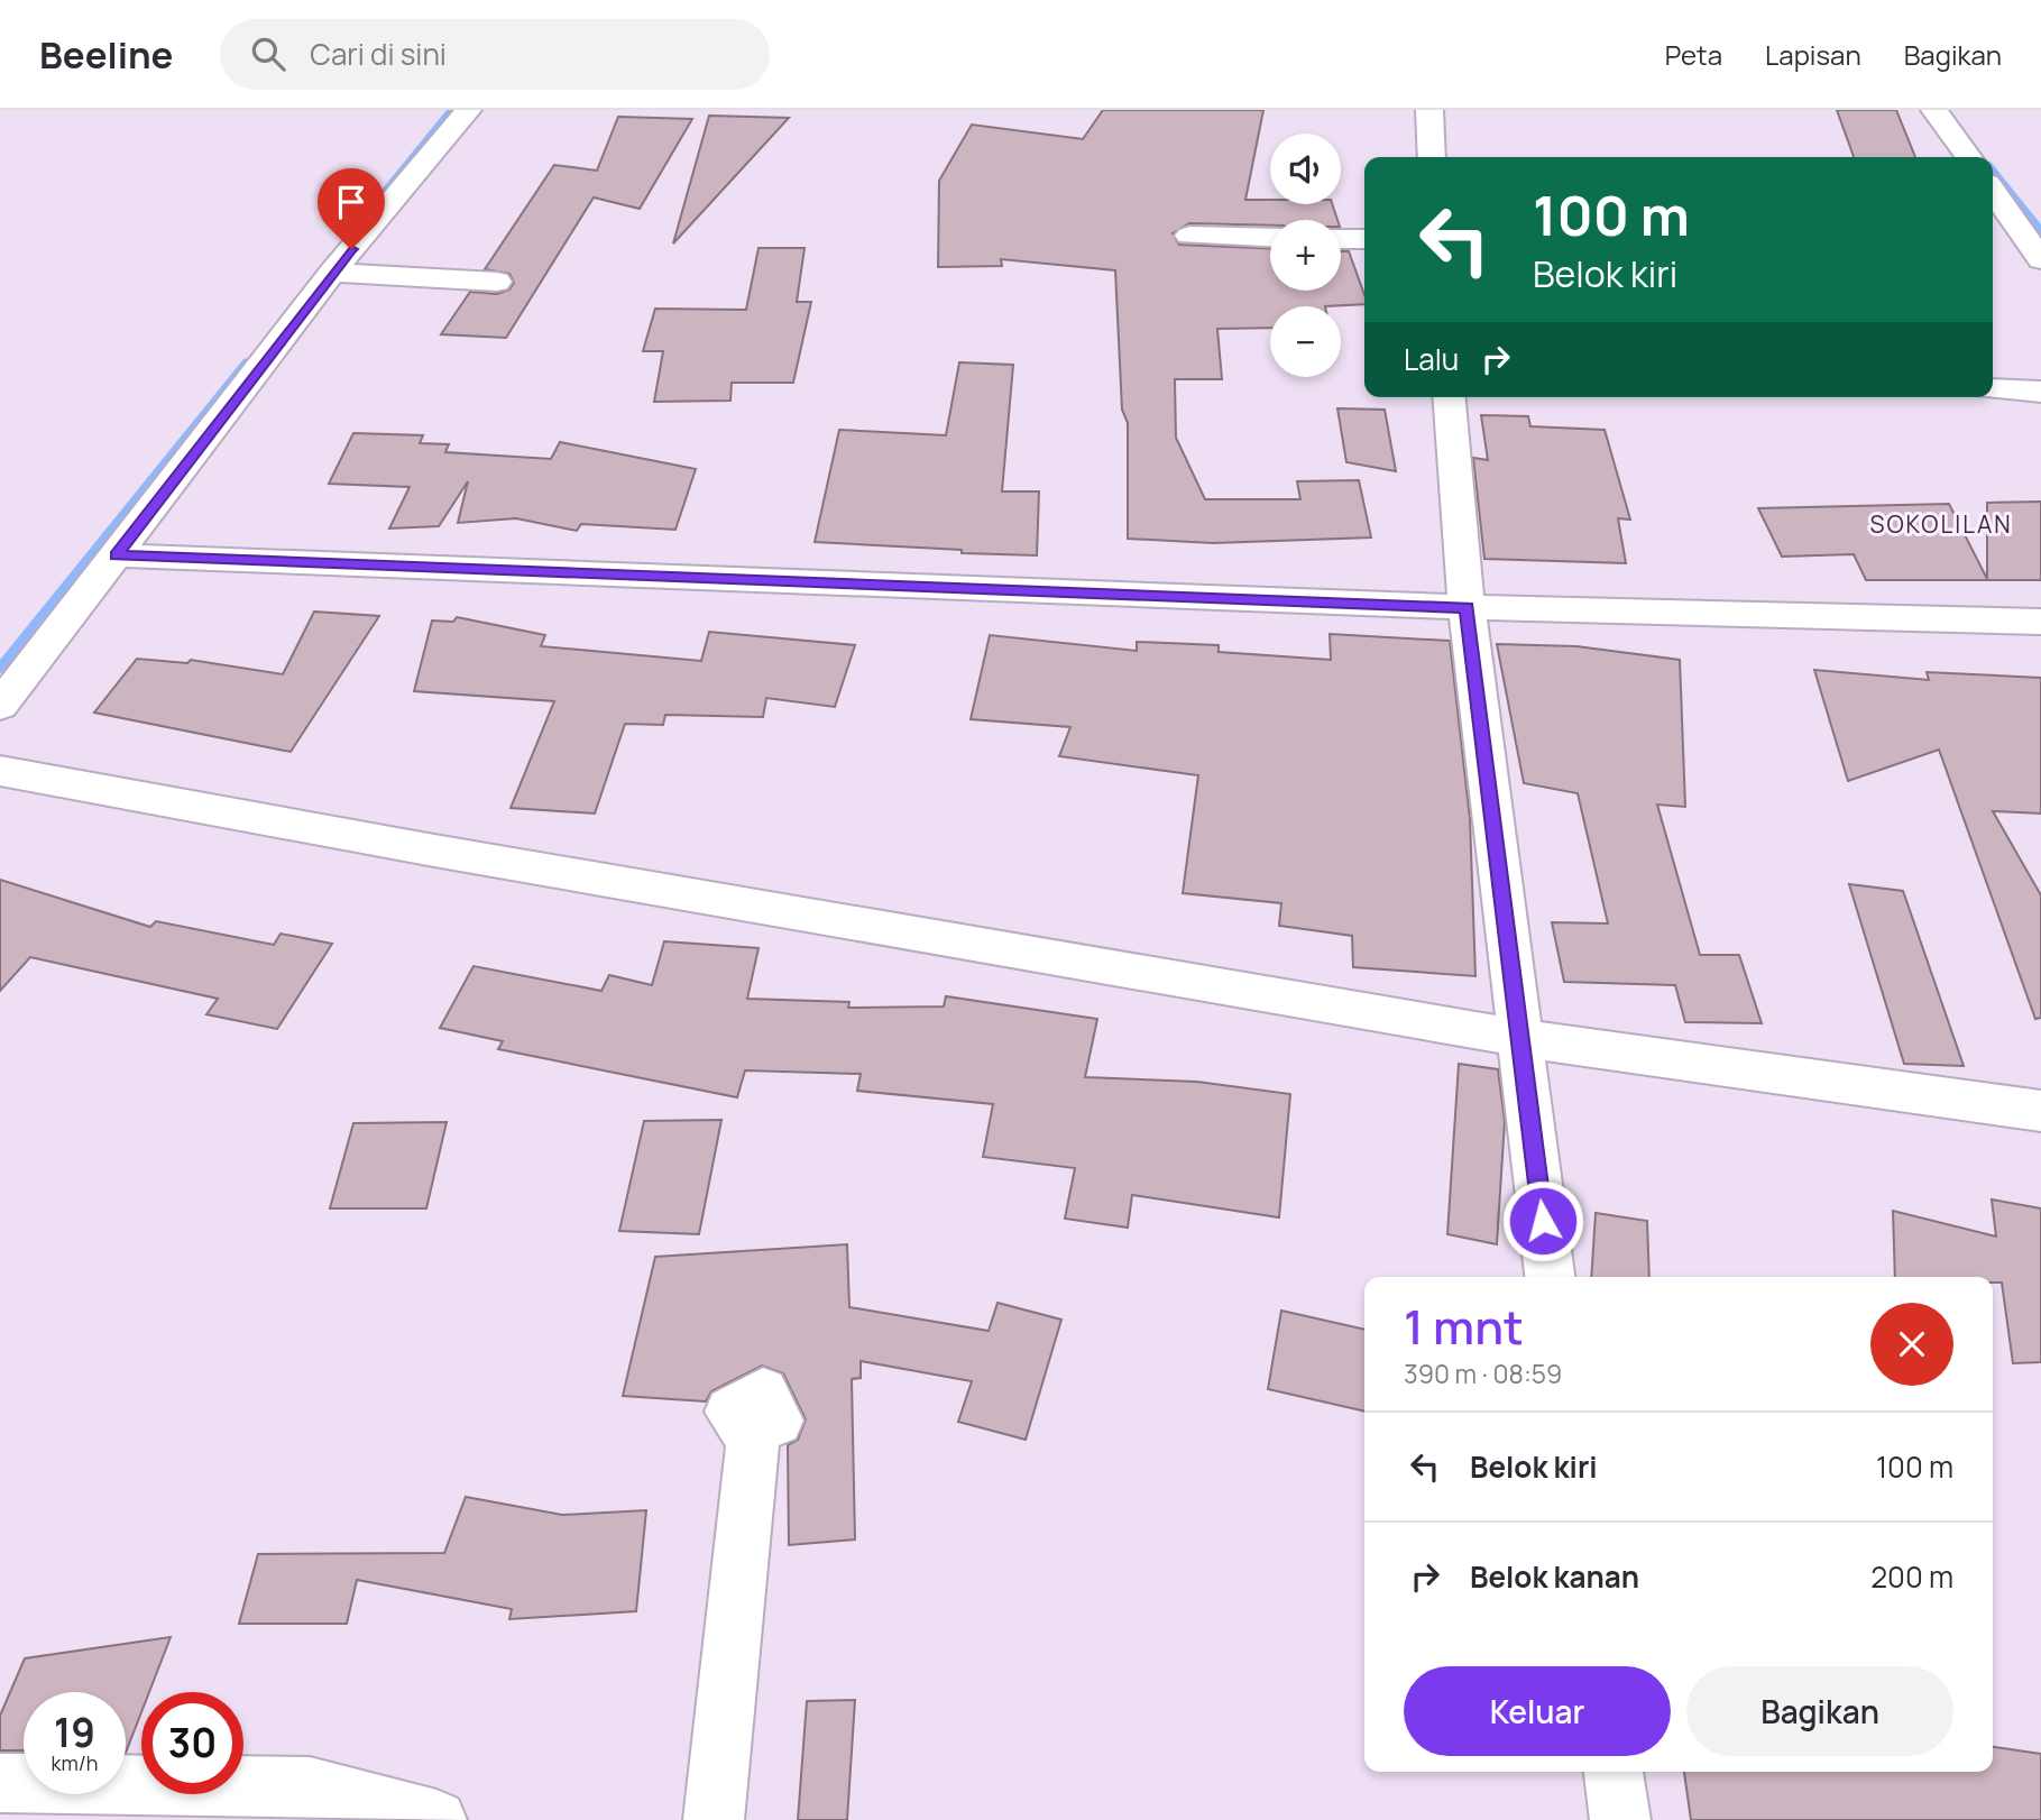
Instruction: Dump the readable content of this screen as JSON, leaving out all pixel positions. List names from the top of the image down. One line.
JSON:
{"districts":["SOKOLILAN"],"page":{"header":"Beeline","search":"Cari di sini","nav":["Peta","Lapisan","Bagikan"],"map_buttons":["+","−"],"turn":["100 m","Belok kiri"],"then":"Lalu","heading":["1 mnt","390 m · 08:59"],"list":[{"name":"Belok kiri","value":"100 m"},{"name":"Belok kanan","value":"200 m"}],"buttons":["Keluar","Bagikan"],"speed":"19 km/h","limit":"30"}}
